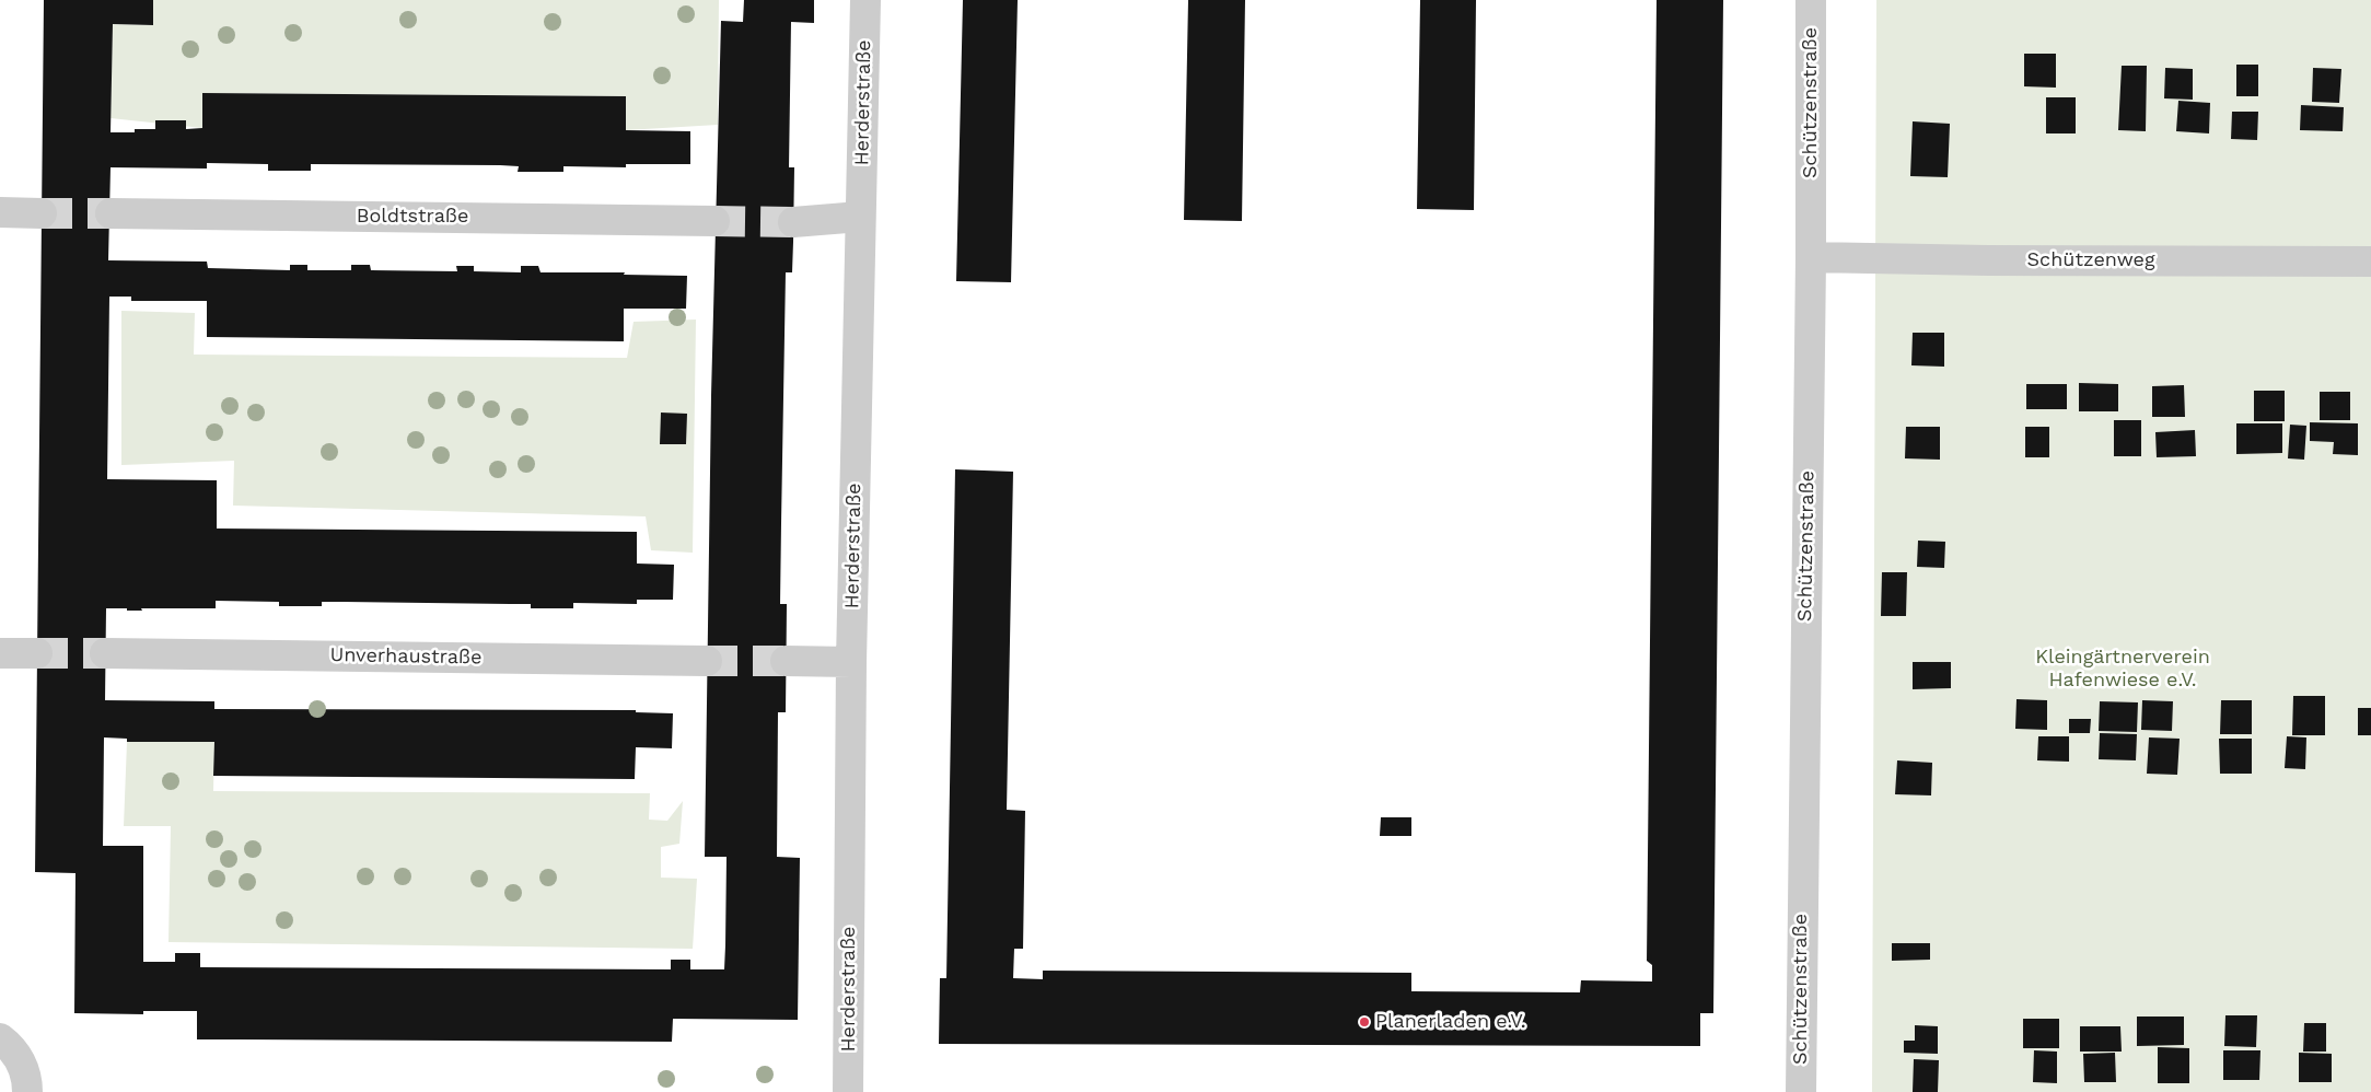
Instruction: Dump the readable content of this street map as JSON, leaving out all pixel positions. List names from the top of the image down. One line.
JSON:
{"streets":{"street":["Herderstraße","Schützenstraße","Boldtstraße","Schützenweg","Unverhaustraße"]},"crossings":[["Schützenstraße","Schützenweg"]],"parks":["Kleingärtnerverein Hafenwiese e.V."],"places":["Planerladen e.V."]}
